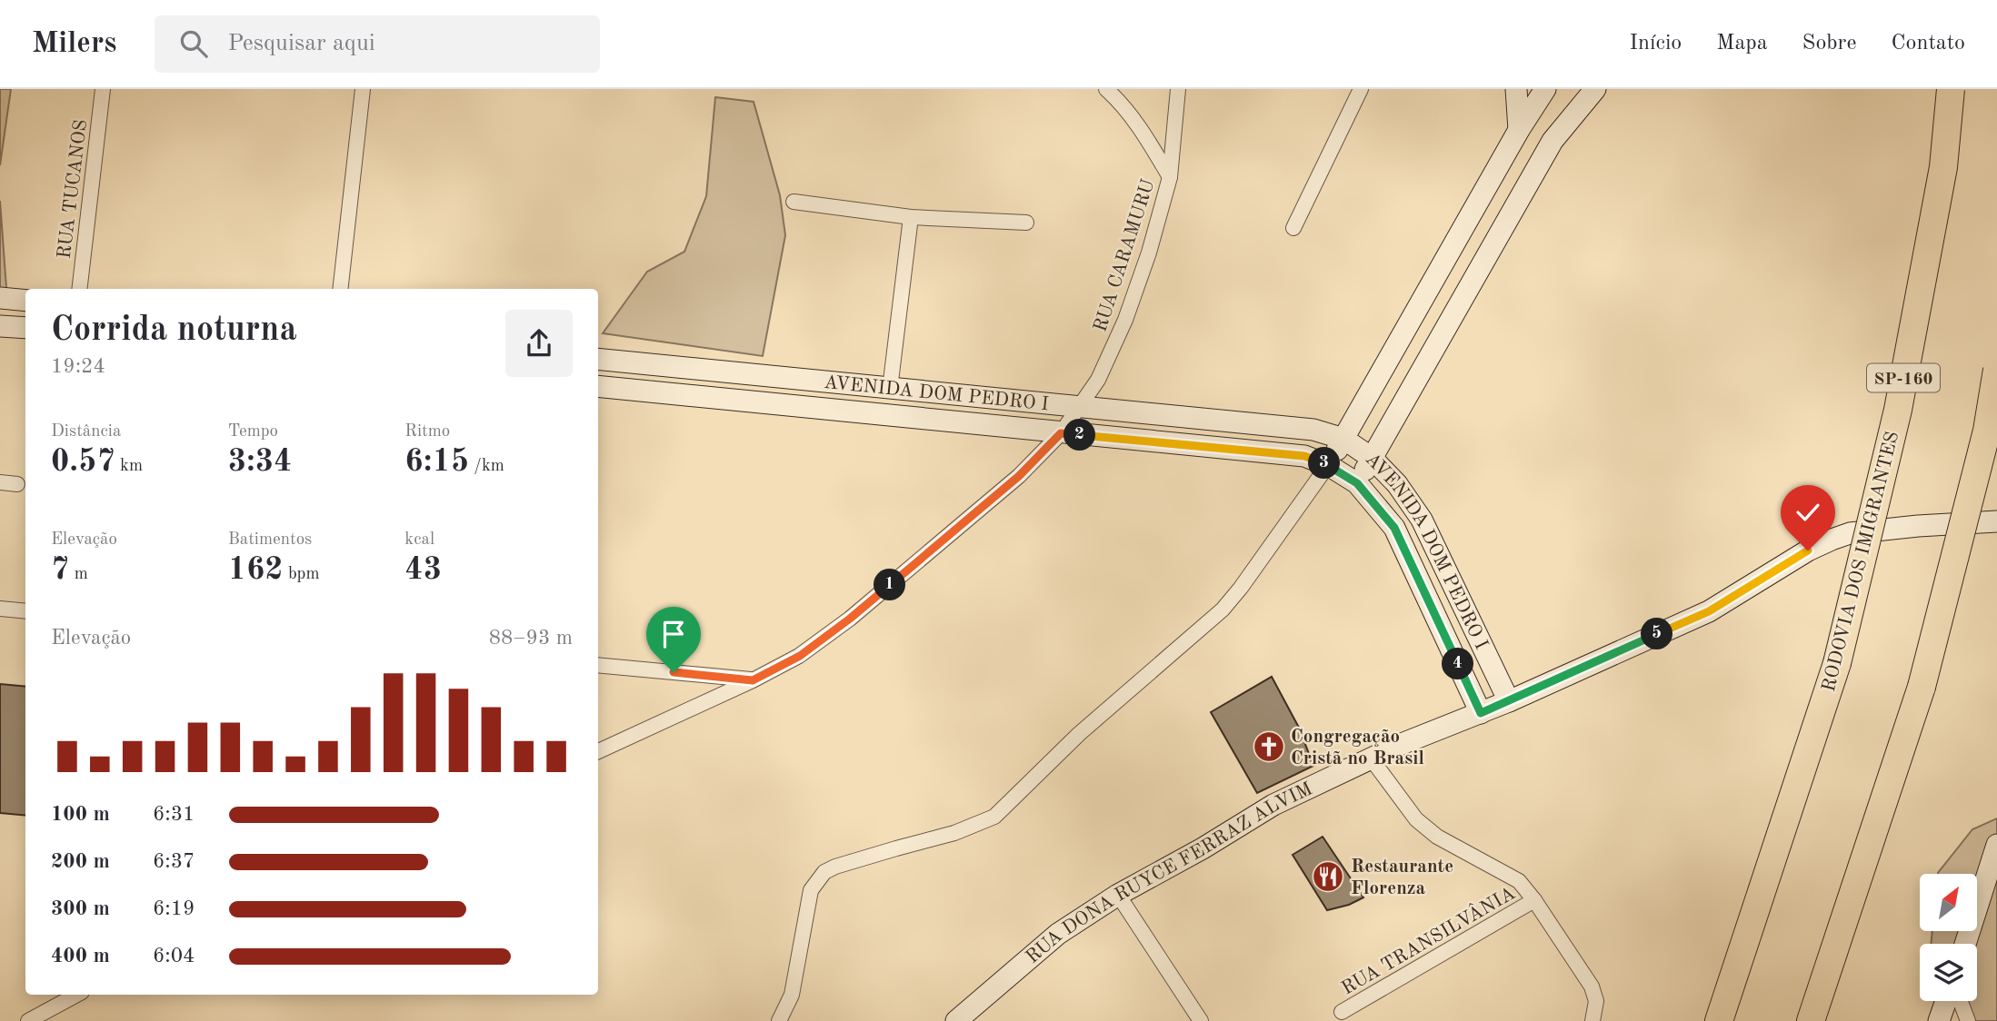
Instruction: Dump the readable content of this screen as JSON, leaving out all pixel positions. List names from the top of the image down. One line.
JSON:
{"streets":{"highway":["SP-160","RODOVIA DOS IMIGRANTES"],"street":["RUA TUCANOS","RUA CARAMURU","AVENIDA DOM PEDRO I","RUA DONA RUYCE FERRAZ ALVIM","RUA TRANSILVÂNIA"]},"crossings":[["RUA CARAMURU","AVENIDA DOM PEDRO I"],["AVENIDA DOM PEDRO I","RUA DONA RUYCE FERRAZ ALVIM"]],"places":{"church":["Congregação Cristã no Brasil"],"restaurant":["Restaurante Florenza"]},"north":"top right","page":{"header":"Milers","search":"Pesquisar aqui","nav":["Início","Mapa","Sobre","Contato"],"heading":["Corrida noturna","19:24"],"stats":[["Distância","0.57 km"],["Tempo","3:34"],["Ritmo","6:15 /km"],["Elevação","7 m"],["Batimentos","162 bpm"],["kcal","43"]],"pins":["2","3","1","5","4"],"chart":["Elevação","88–93 m"],"list":[{"name":"100 m","note":"6:31"},{"name":"200 m","note":"6:37"},{"name":"300 m","note":"6:19"},{"name":"400 m","note":"6:04"}]}}
